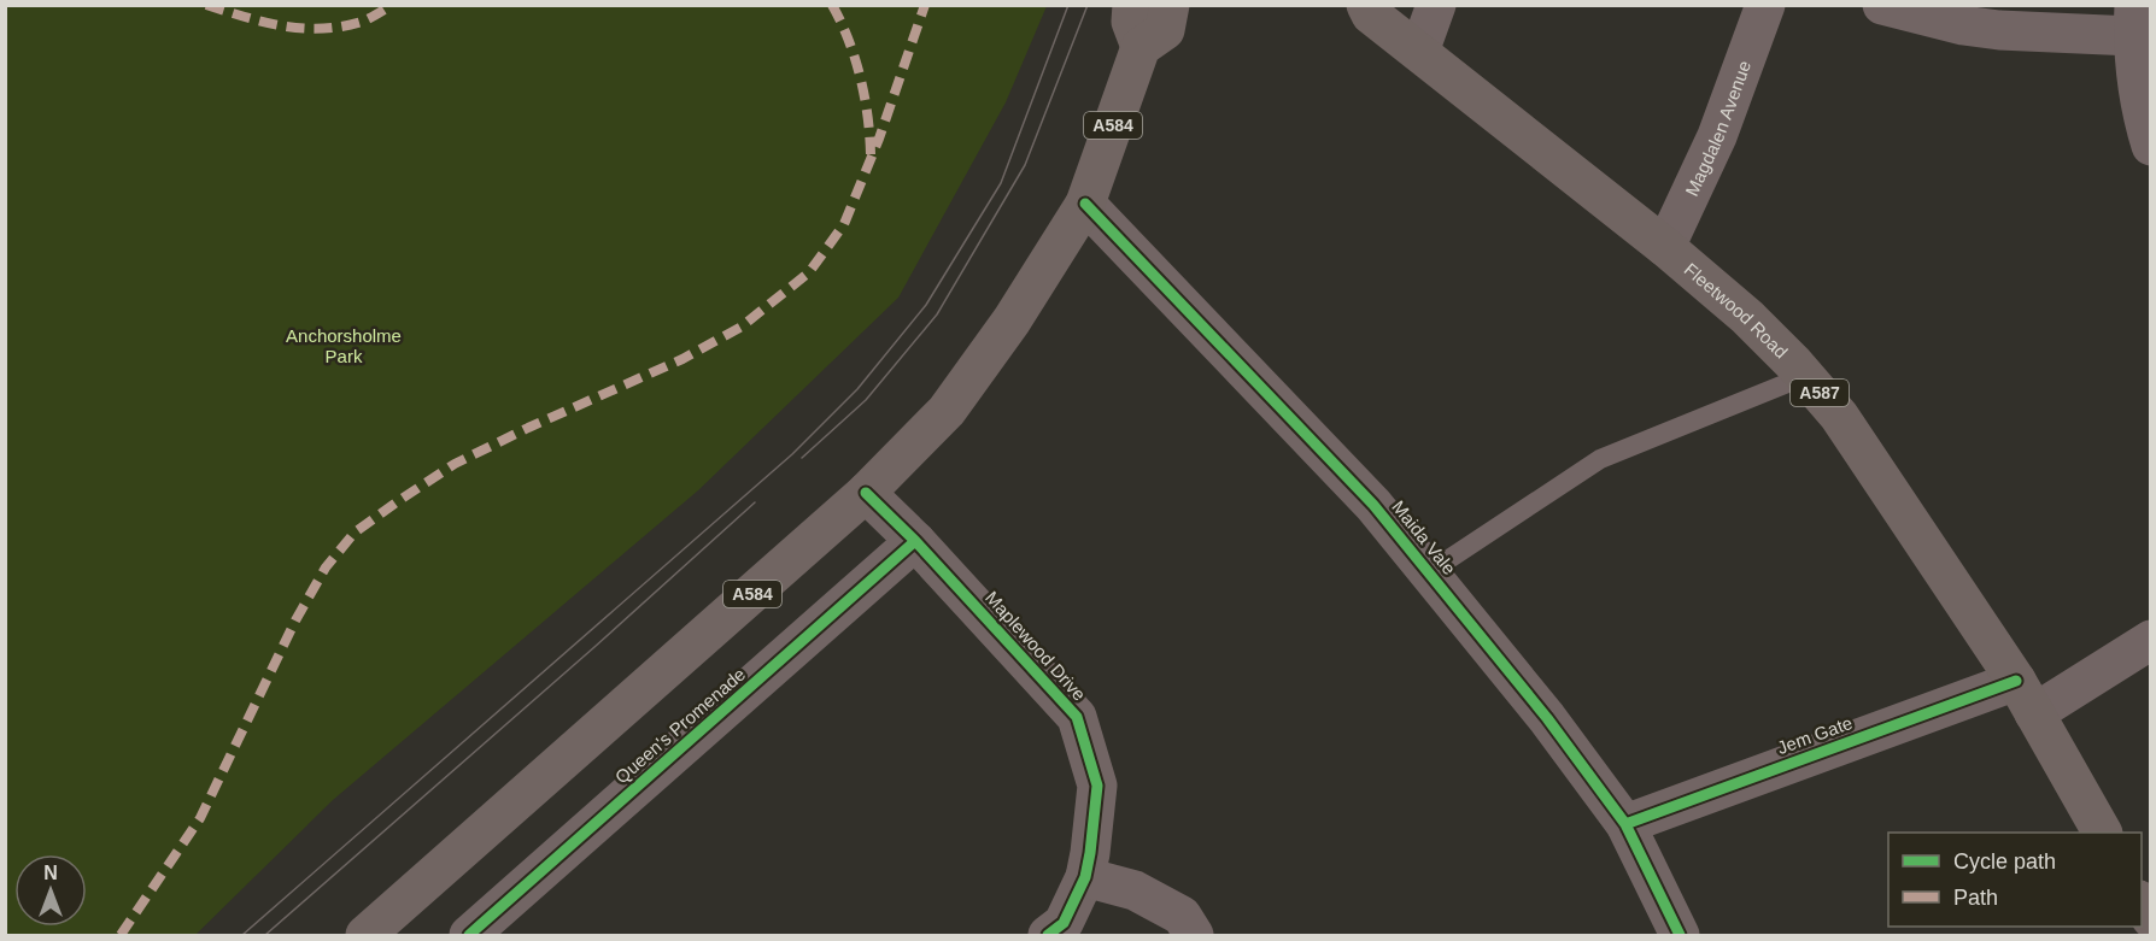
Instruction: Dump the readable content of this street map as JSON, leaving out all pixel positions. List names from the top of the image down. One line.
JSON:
{"streets":{"main road":["A584","Fleetwood Road","A587"],"street":["Magdalen Avenue","Maida Vale","Maplewood Drive","Queen's Promenade","Jem Gate"]},"crossings":[["A584","Maida Vale"],["A584","Maplewood Drive"],["Magdalen Avenue","Fleetwood Road"],["Fleetwood Road","Jem Gate"],["Maida Vale","Jem Gate"],["Maplewood Drive","Queen's Promenade"]],"parks":["Anchorsholme Park"],"legend":["Cycle path","Path"],"north":"top"}
